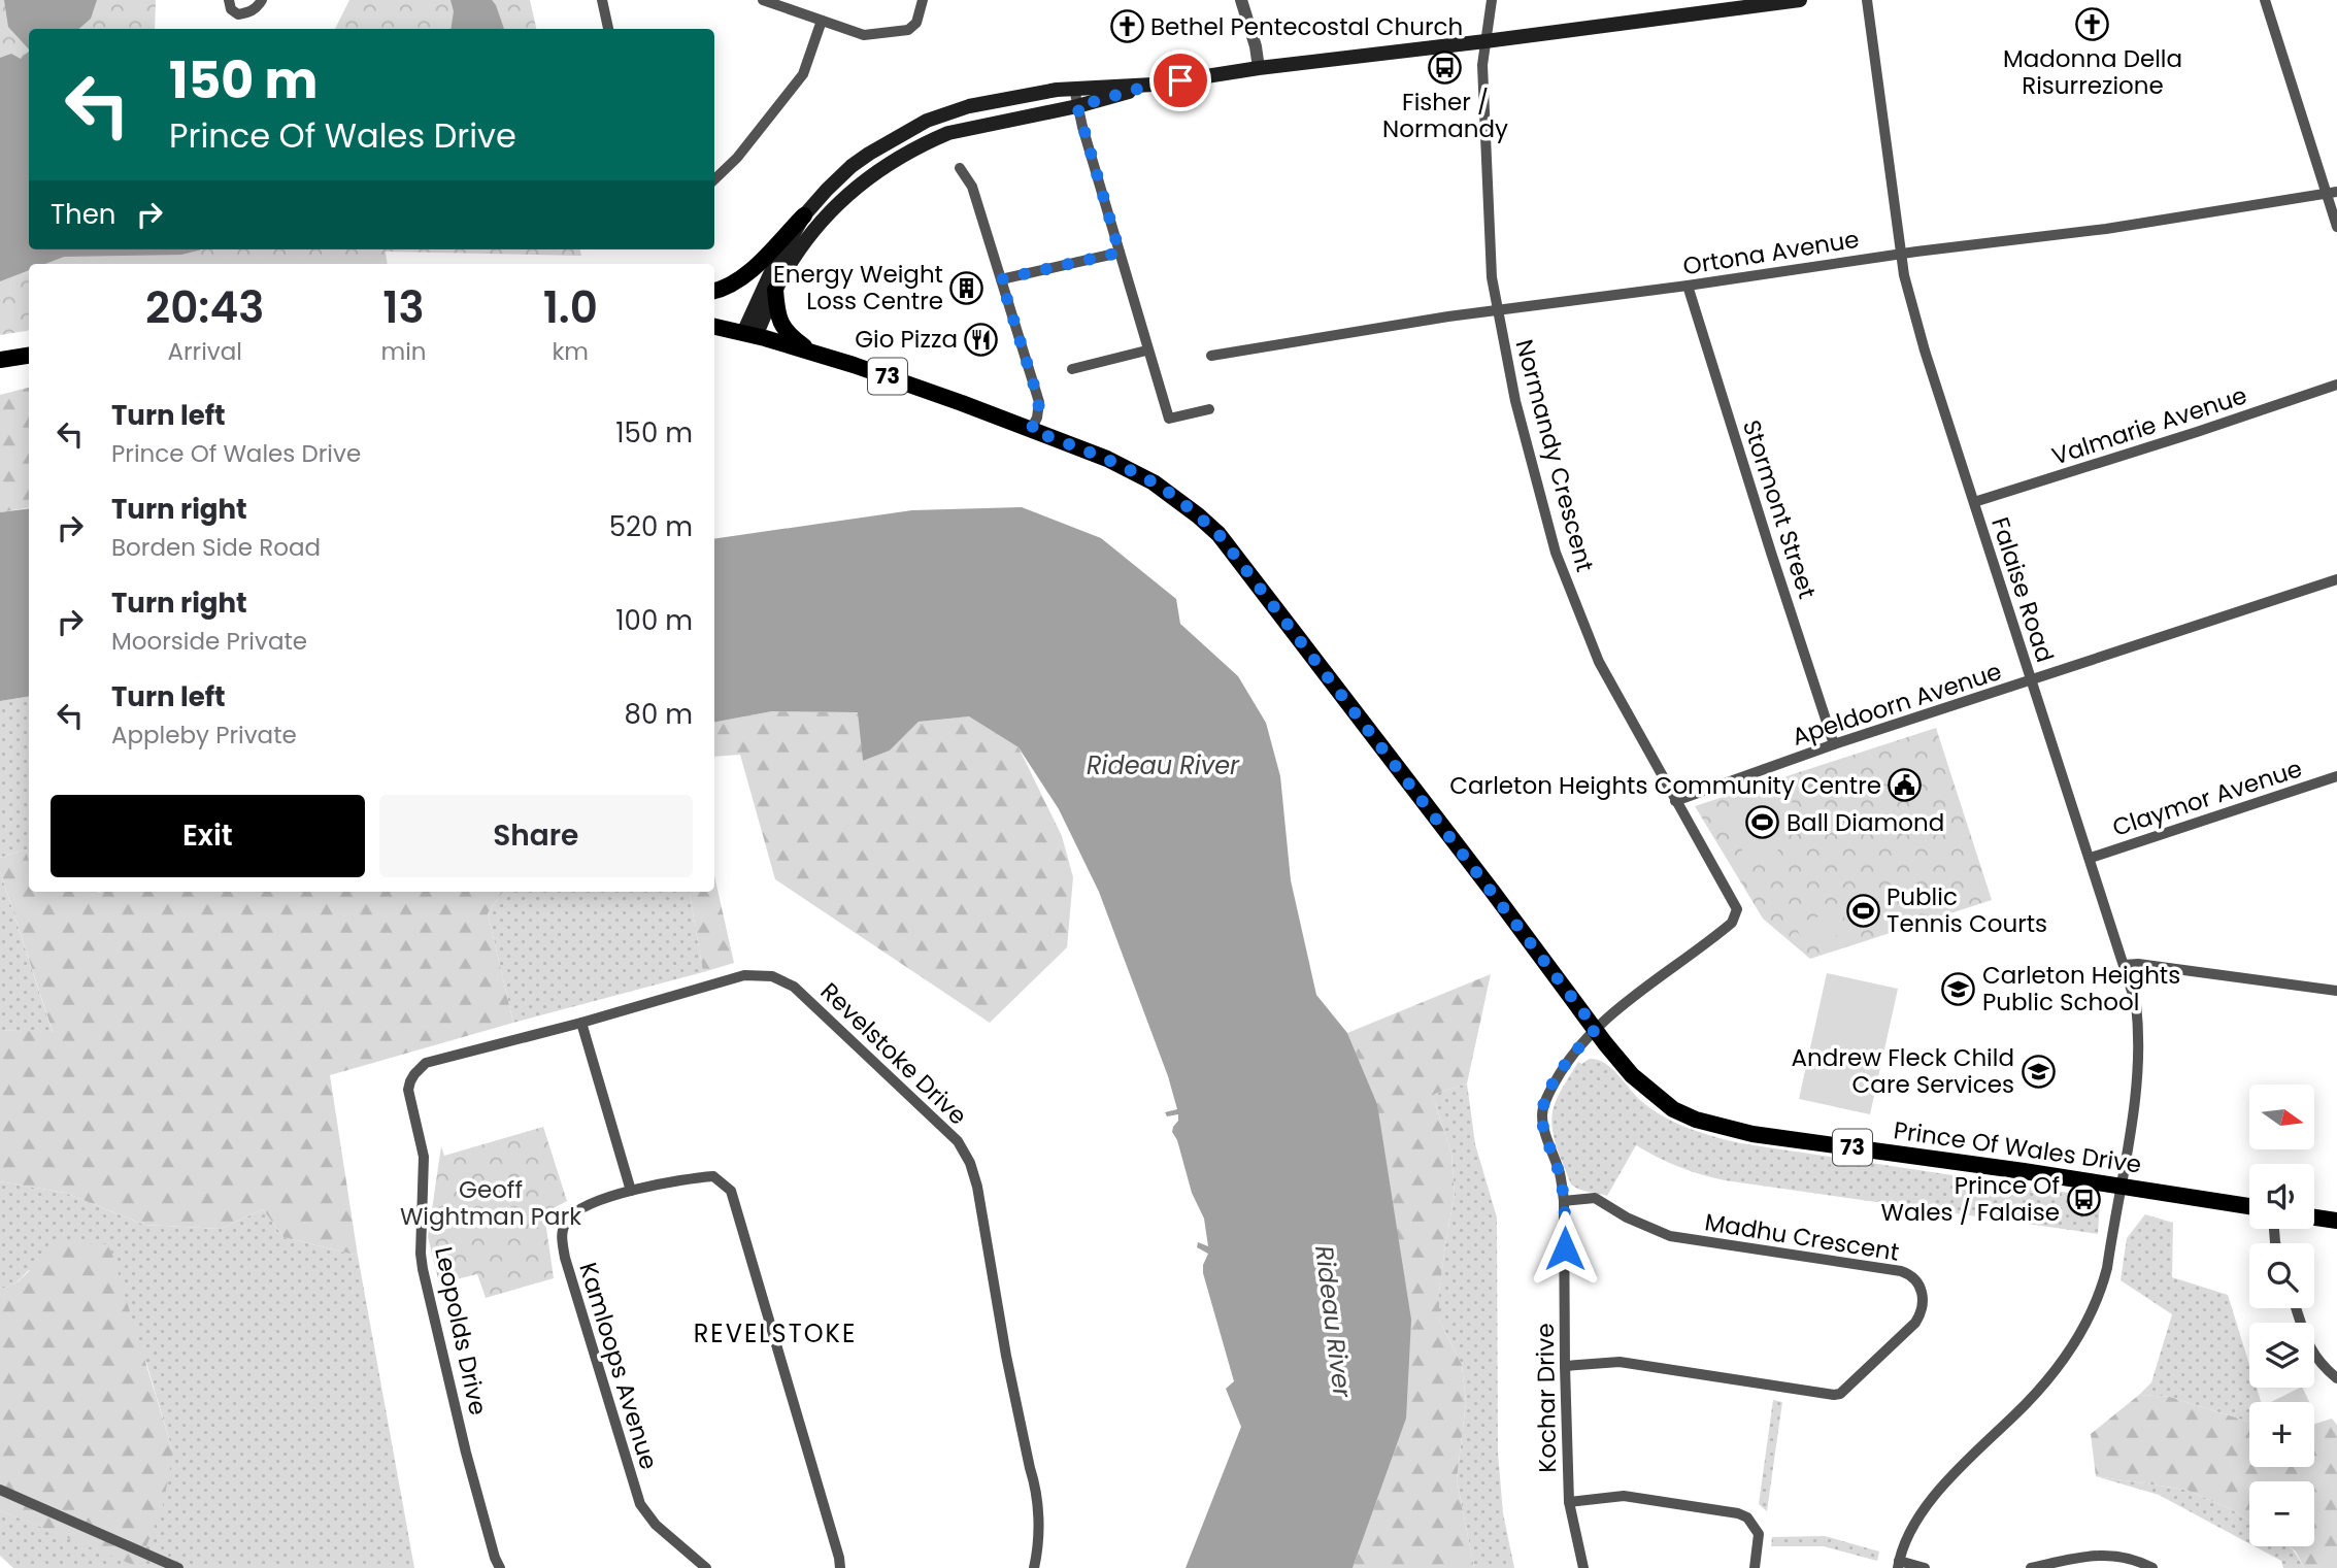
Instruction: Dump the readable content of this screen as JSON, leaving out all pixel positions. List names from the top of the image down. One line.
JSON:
{"streets":{"main road":["73","Prince Of Wales Drive"],"street":["Ortona Avenue","Valmarie Avenue","Normandy Crescent","Stormont Street","Falaise Road","Apeldoorn Avenue","Claymor Avenue","Revelstoke Drive","Madhu Crescent","Leopolds Drive","Kamloops Avenue","Kochar Drive"]},"crossings":[["Ortona Avenue","Normandy Crescent"],["Ortona Avenue","Stormont Street"],["Ortona Avenue","Falaise Road"],["Valmarie Avenue","Falaise Road"],["Normandy Crescent","Apeldoorn Avenue"],["Normandy Crescent","Prince Of Wales Drive"],["Normandy Crescent","Kochar Drive"],["Stormont Street","Apeldoorn Avenue"],["Falaise Road","Apeldoorn Avenue"],["Falaise Road","Claymor Avenue"],["Falaise Road","Prince Of Wales Drive"],["Revelstoke Drive","Leopolds Drive"],["Prince Of Wales Drive","Kochar Drive"],["Madhu Crescent","Kochar Drive"]],"districts":["REVELSTOKE"],"water":["Rideau River"],"parks":["Geoff Wightman Park"],"places":{"church":["Madonna Della Risurrezione","Bethel Pentecostal Church"],"bus stop":["Fisher / Normandy","Prince Of Wales / Falaise"],"building":["Energy Weight Loss Centre"],"restaurant":["Gio Pizza"],"public building":["Carleton Heights Community Centre"],"sports":["Ball Diamond","Public Tennis Courts"],"school or university":["Carleton Heights Public School","Andrew Fleck Child Care Services"]},"north":"right","page":{"turn":["150 m","Prince Of Wales Drive"],"then":"Then","eta":["20:43","Arrival","13","min","1.0","km"],"list":[{"name":"Turn left","note":"Prince Of Wales Drive","value":"150 m"},{"name":"Turn right","note":"Borden Side Road","value":"520 m"},{"name":"Turn right","note":"Moorside Private","value":"100 m"},{"name":"Turn left","note":"Appleby Private","value":"80 m"}],"buttons":["Exit","Share"],"map_buttons":["+","−"]}}
